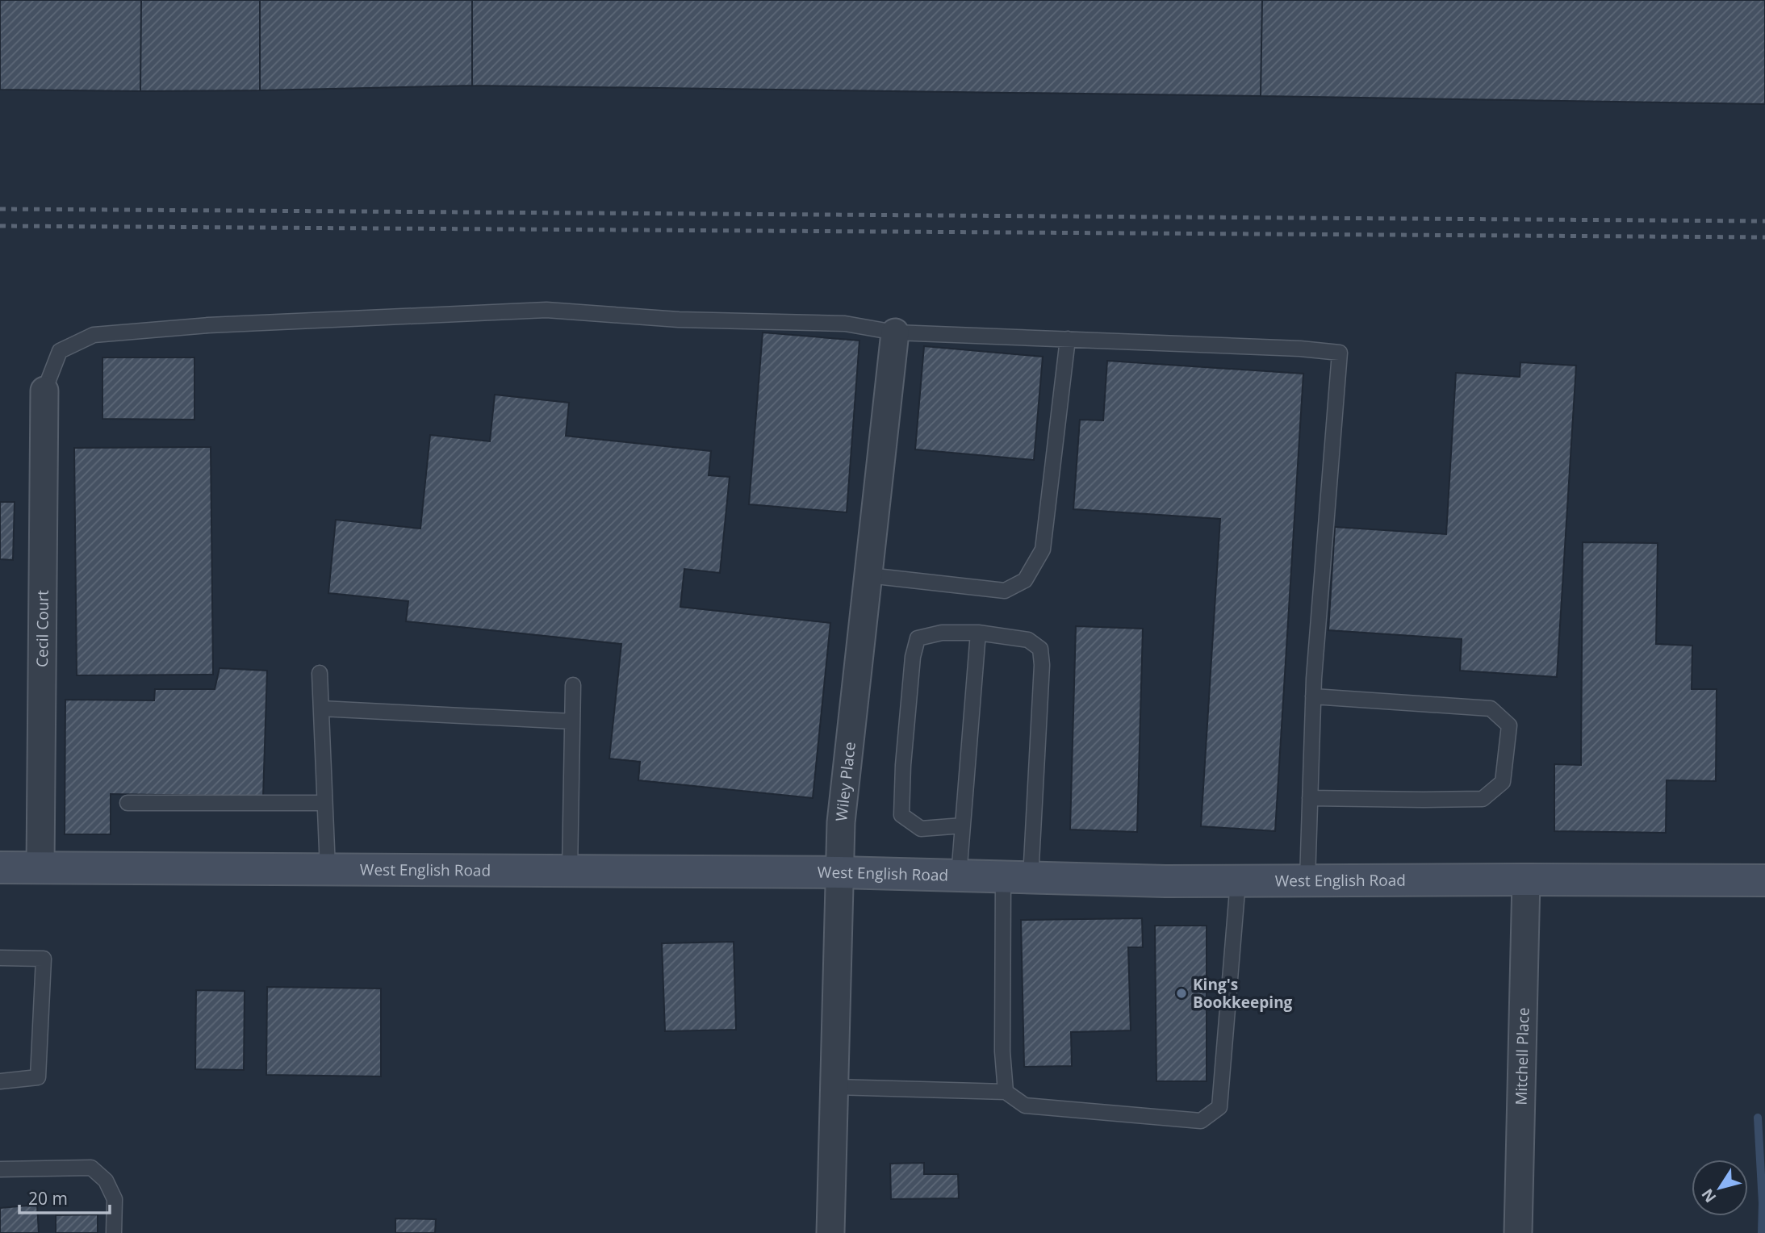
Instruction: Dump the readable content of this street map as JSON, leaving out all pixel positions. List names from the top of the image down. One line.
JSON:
{"streets":{"main road":["West English Road"],"street":["Cecil Court","Wiley Place","Mitchell Place"]},"crossings":[["Cecil Court","West English Road"],["Wiley Place","West English Road"],["West English Road","Mitchell Place"]],"places":["King's Bookkeeping"],"scale_bar":"20 m","north":"bottom left"}
